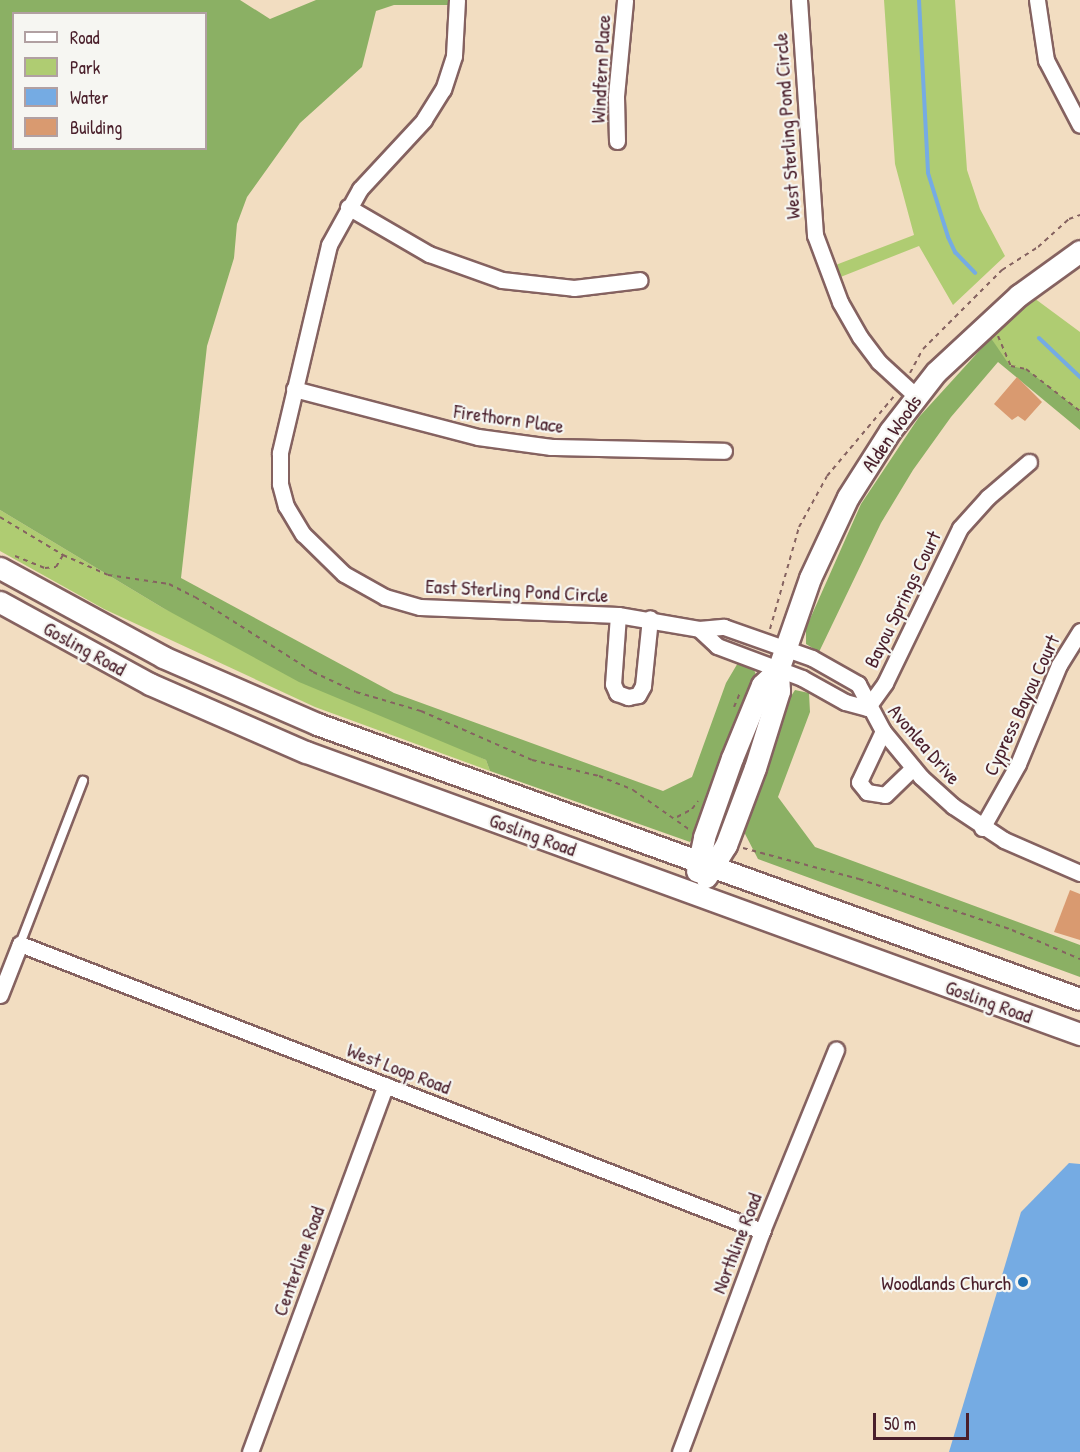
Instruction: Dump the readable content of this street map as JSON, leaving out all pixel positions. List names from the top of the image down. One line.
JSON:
{"streets":{"main road":["Alden Woods","Gosling Road"],"street":["Windfern Place","West Sterling Pond Circle","Firethorn Place","East Sterling Pond Circle","Bayou Springs Court","Cypress Bayou Court","Avonlea Drive","West Loop Road","Northline Road","Centerline Road"]},"crossings":[["West Sterling Pond Circle","Alden Woods"],["Firethorn Place","East Sterling Pond Circle"],["Alden Woods","East Sterling Pond Circle"],["Alden Woods","Gosling Road"],["Alden Woods","Avonlea Drive"],["East Sterling Pond Circle","Avonlea Drive"],["Bayou Springs Court","Avonlea Drive"],["Cypress Bayou Court","Avonlea Drive"],["West Loop Road","Northline Road"],["West Loop Road","Centerline Road"]],"places":["Woodlands Church"],"legend":["Road","Park","Water","Building"],"scale_bar":"50 m"}
